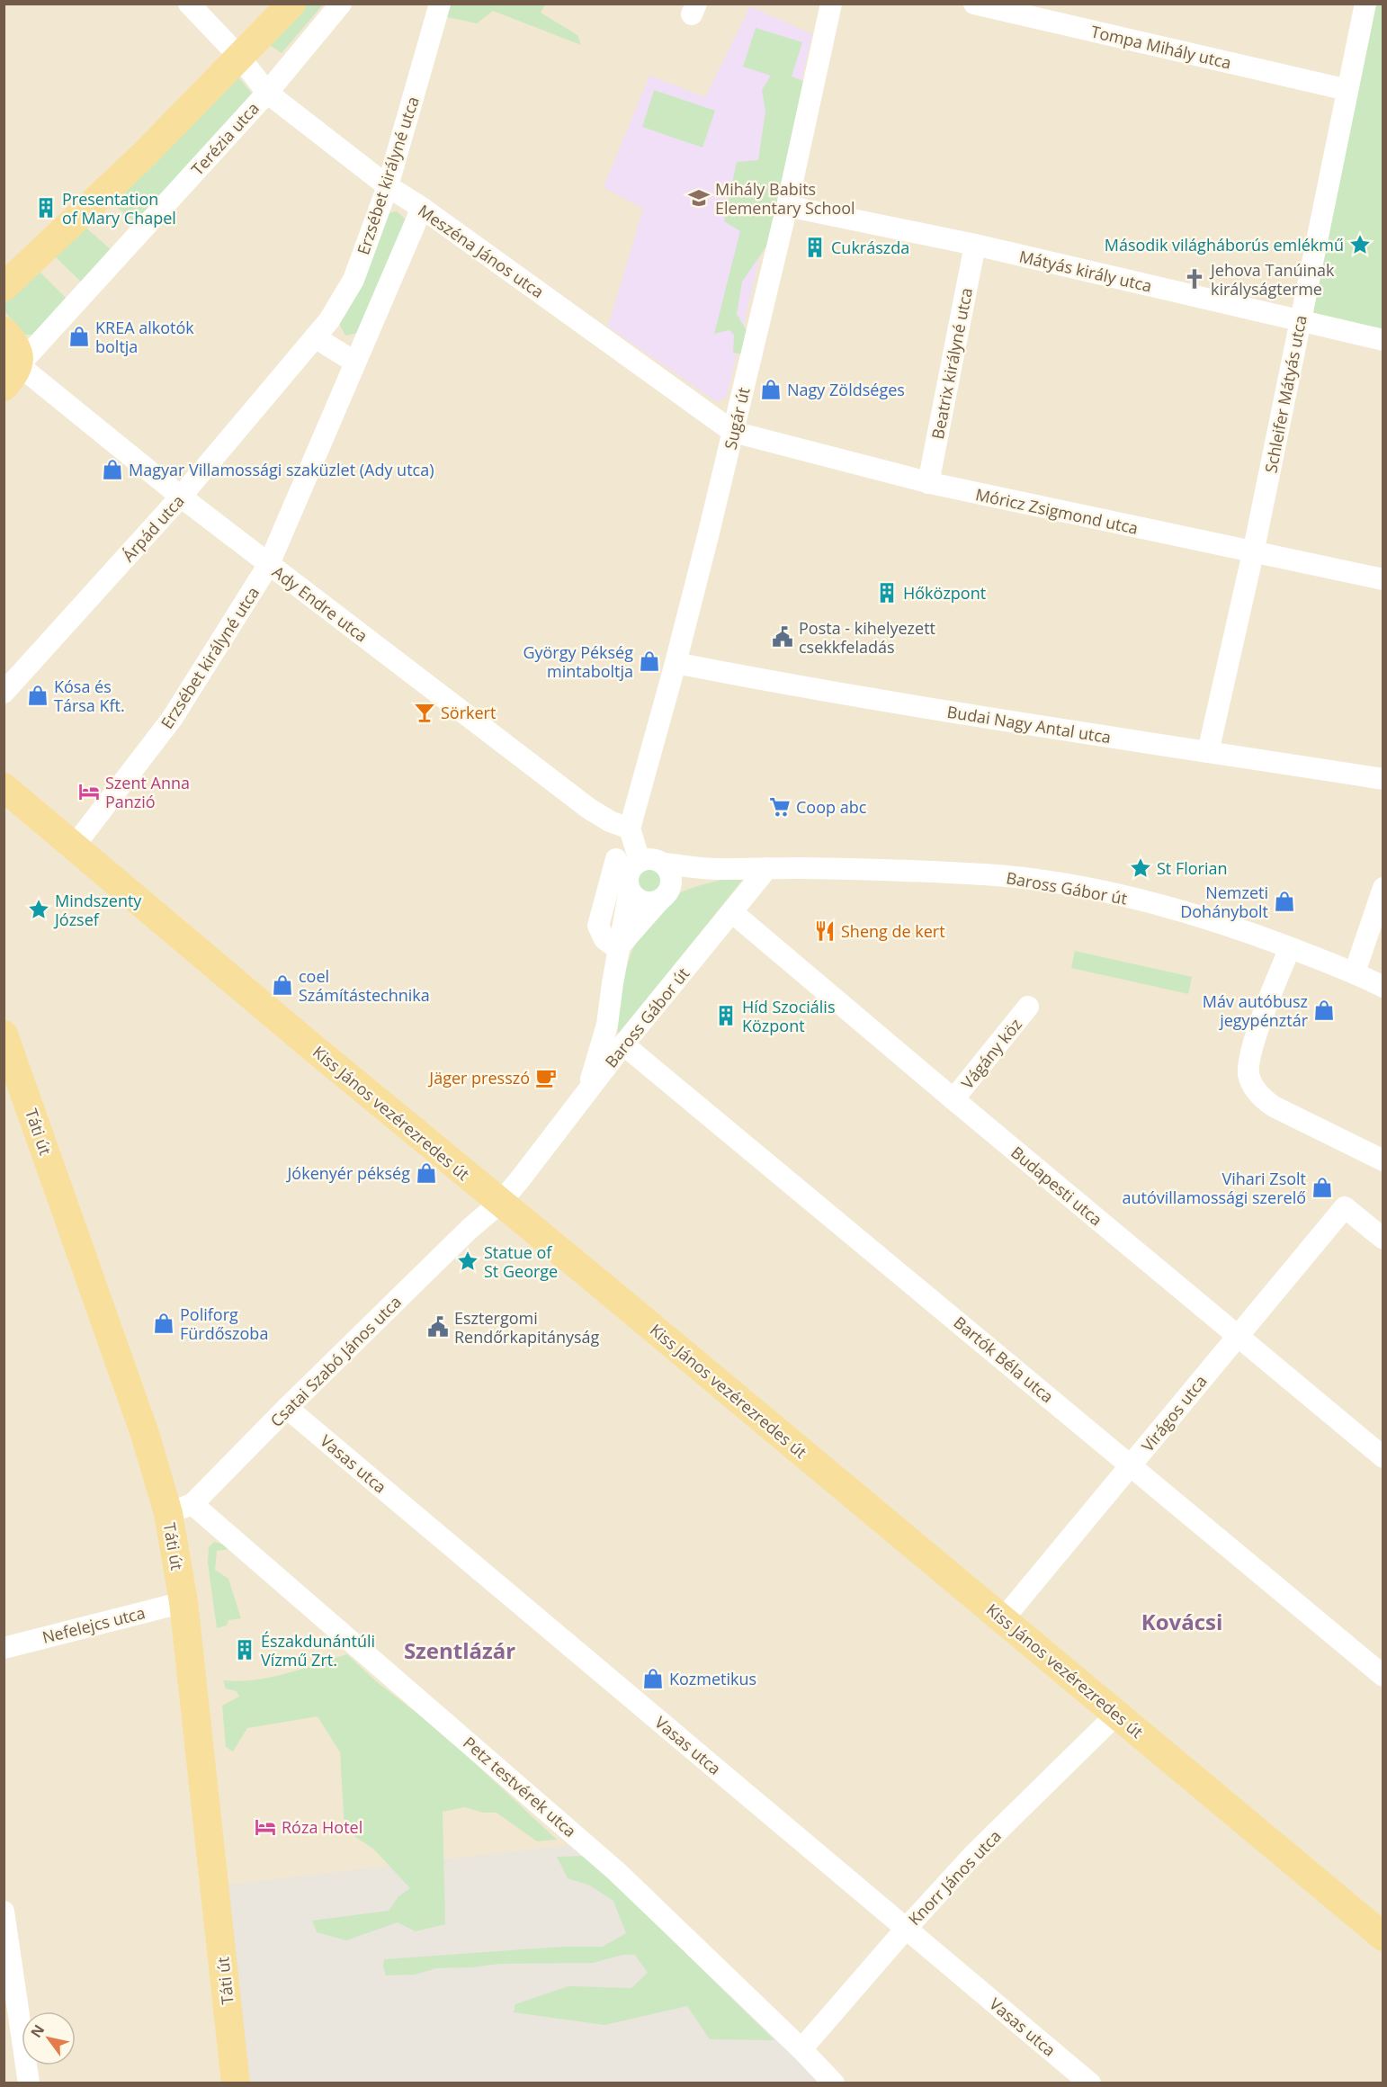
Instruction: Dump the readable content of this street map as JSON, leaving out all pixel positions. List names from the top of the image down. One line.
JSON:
{"streets":{"main road":["Kiss János vezérezredes út","Táti út"],"street":["Tompa Mihály utca","Terézia utca","Erzsébet királyné utca","Meszéna János utca","Mátyás király utca","Beatrix királyné utca","Schleifer Mátyás utca","Sugár út","Móricz Zsigmond utca","Árpád utca","Ady Endre utca","Budai Nagy Antal utca","Baross Gábor út","Vágány köz","Budapesti utca","Bartók Béla utca","Csatai Szabó János utca","Virágos utca","Vasas utca","Nefelejcs utca","Petz testvérek utca","Knorr János utca"]},"crossings":[["Tompa Mihály utca","Schleifer Mátyás utca"],["Terézia utca","Meszéna János utca"],["Terézia utca","Ady Endre utca"],["Erzsébet királyné utca","Meszéna János utca"],["Erzsébet királyné utca","Árpád utca"],["Erzsébet királyné utca","Ady Endre utca"],["Erzsébet királyné utca","Kiss János vezérezredes út"],["Meszéna János utca","Sugár út"],["Meszéna János utca","Móricz Zsigmond utca"],["Mátyás király utca","Beatrix királyné utca"],["Mátyás király utca","Schleifer Mátyás utca"],["Mátyás király utca","Sugár út"],["Beatrix királyné utca","Móricz Zsigmond utca"],["Schleifer Mátyás utca","Móricz Zsigmond utca"],["Schleifer Mátyás utca","Budai Nagy Antal utca"],["Sugár út","Móricz Zsigmond utca"],["Sugár út","Ady Endre utca"],["Sugár út","Budai Nagy Antal utca"],["Árpád utca","Ady Endre utca"],["Baross Gábor út","Kiss János vezérezredes út"],["Baross Gábor út","Budapesti utca"],["Baross Gábor út","Bartók Béla utca"],["Baross Gábor út","Csatai Szabó János utca"],["Vágány köz","Budapesti utca"],["Kiss János vezérezredes út","Csatai Szabó János utca"],["Kiss János vezérezredes út","Virágos utca"],["Kiss János vezérezredes út","Knorr János utca"],["Táti út","Csatai Szabó János utca"],["Táti út","Nefelejcs utca"],["Táti út","Petz testvérek utca"],["Budapesti utca","Virágos utca"],["Bartók Béla utca","Virágos utca"],["Csatai Szabó János utca","Vasas utca"],["Csatai Szabó János utca","Petz testvérek utca"],["Vasas utca","Knorr János utca"],["Petz testvérek utca","Knorr János utca"]],"districts":["Kovácsi","Szentlázár"],"places":{"school or university":["Mihály Babits Elementary School"],"building":["Presentation of Mary Chapel","Cukrászda","Hőközpont","Híd Szociális Központ","Északdunántúli Vízmű Zrt."],"place":["Második világháborús emlékmű","St Florian","Mindszenty József","Statue of St George"],"church":["Jehova Tanúinak királyságterme"],"shop":["KREA alkotók boltja","Nagy Zöldséges","Magyar Villamossági szaküzlet (Ady utca)","György Pékség mintaboltja","Kósa és Társa Kft.","Nemzeti Dohánybolt","coel Számítástechnika","Máv autóbusz jegypénztár","Jókenyér pékség","Vihari Zsolt autóvillamossági szerelő","Poliforg Fürdőszoba","Kozmetikus"],"public building":["Posta - kihelyezett csekkfeladás","Esztergomi Rendőrkapitányság"],"bar":["Sörkert"],"hotel":["Szent Anna Panzió","Róza Hotel"],"supermarket":["Coop abc"],"restaurant":["Sheng de kert"],"cafe":["Jäger presszó"]},"north":"top left"}
